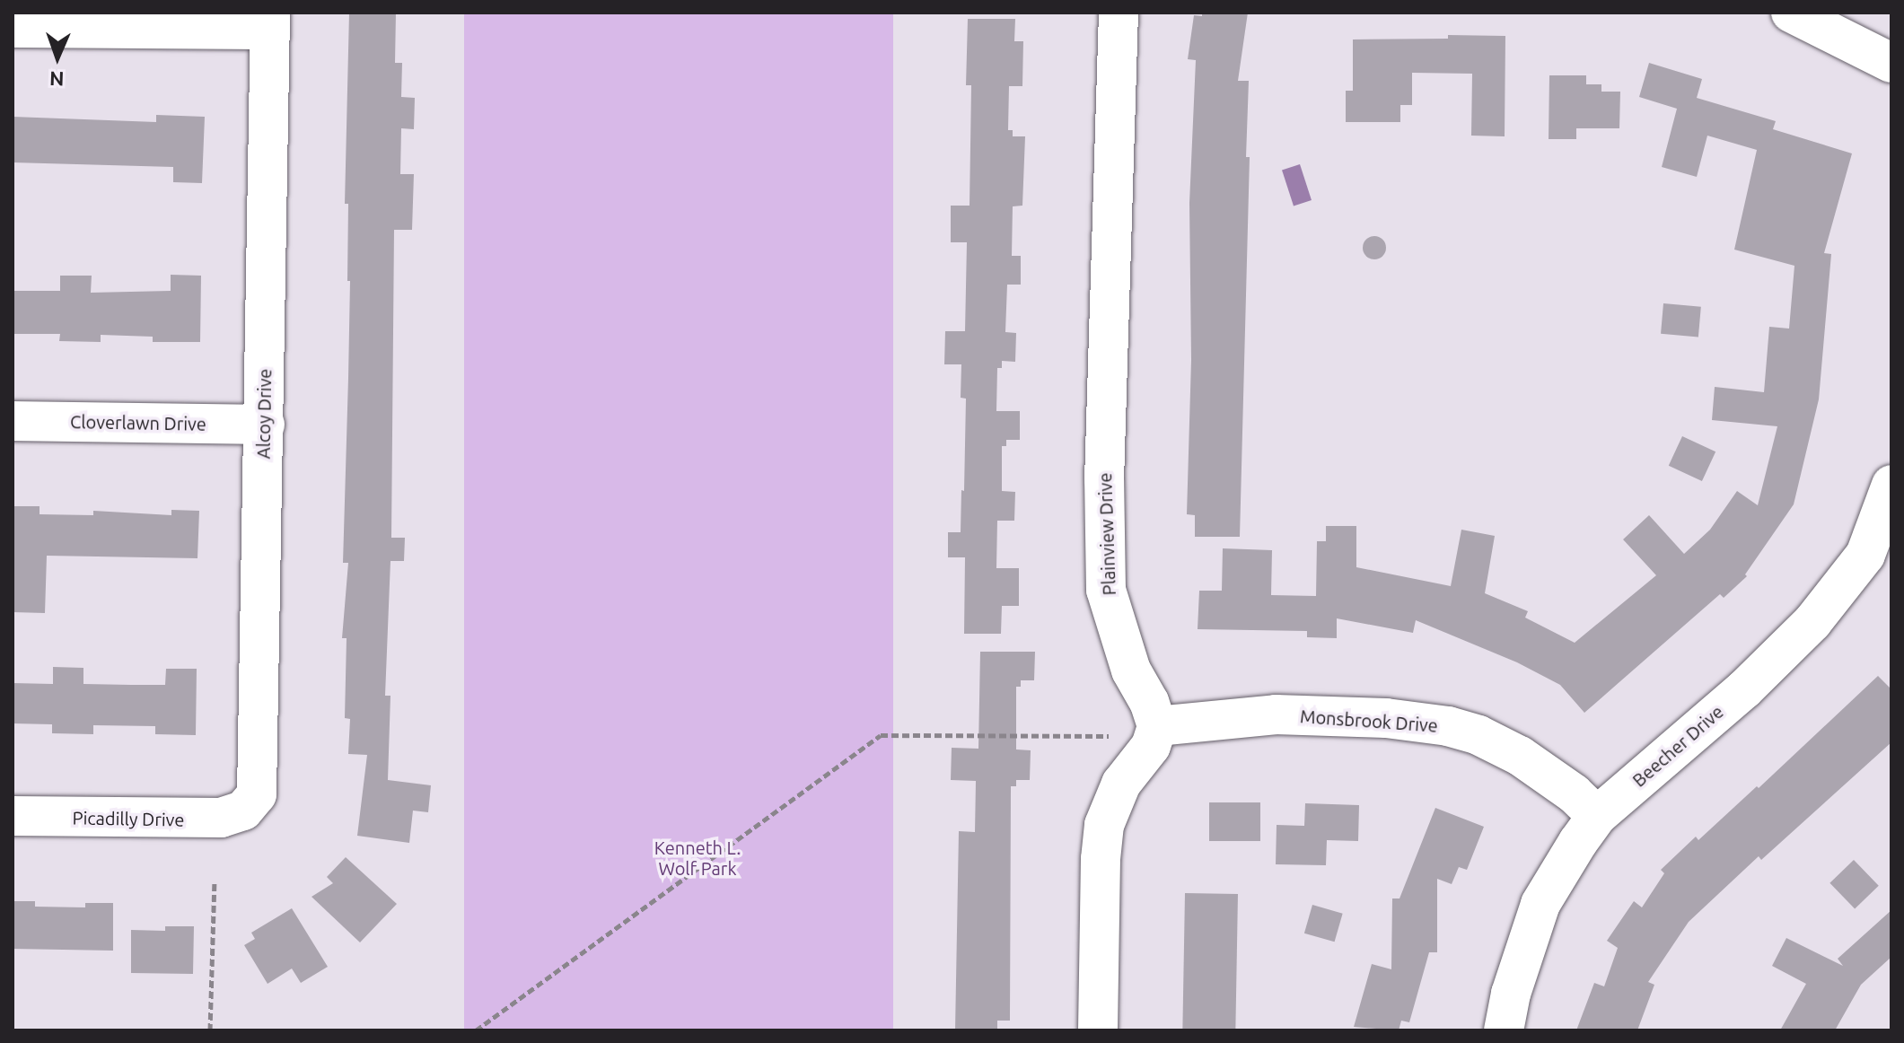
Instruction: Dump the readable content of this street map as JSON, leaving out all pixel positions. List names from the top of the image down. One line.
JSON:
{"streets":{"street":["Alcoy Drive","Cloverlawn Drive","Plainview Drive","Monsbrook Drive","Beecher Drive","Picadilly Drive"]},"crossings":[["Alcoy Drive","Cloverlawn Drive"],["Alcoy Drive","Picadilly Drive"],["Plainview Drive","Monsbrook Drive"],["Monsbrook Drive","Beecher Drive"]],"parks":["Kenneth L. Wolf Park"],"north":"bottom"}
